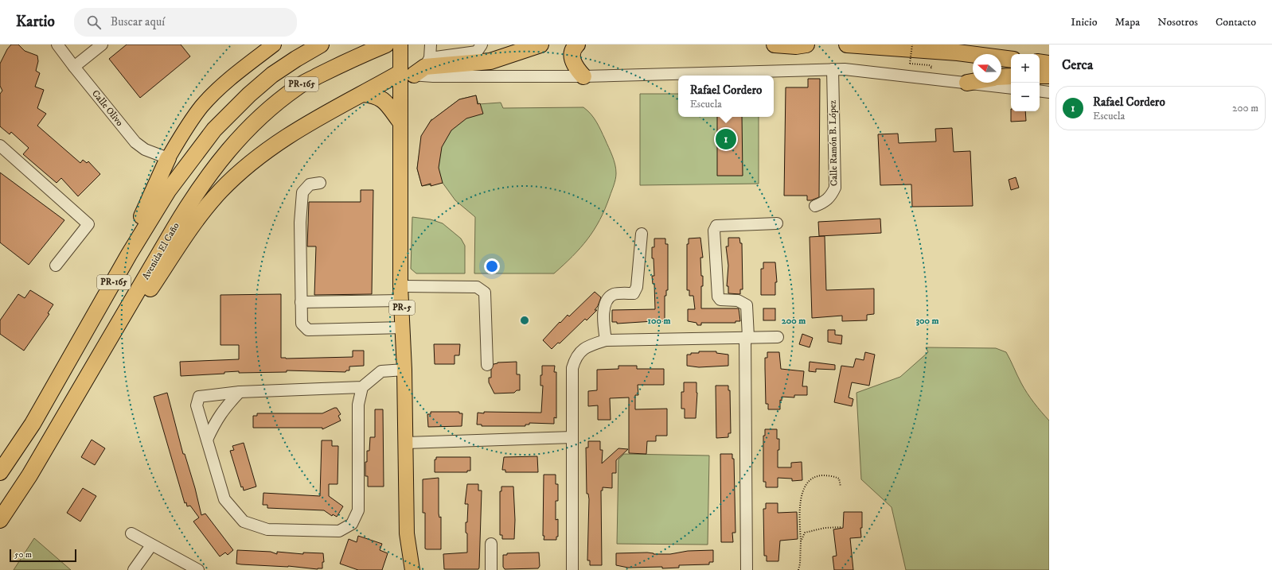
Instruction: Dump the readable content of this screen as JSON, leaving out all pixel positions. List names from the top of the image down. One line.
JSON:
{"streets":{"highway":["PR-165","Avenida El Caño"],"main road":["PR-5"],"street":["Calle Olivo","Calle Ramón B. López"]},"scale_bar":"50 m","north":"left","page":{"header":"Kartio","search":"Buscar aquí","nav":["Inicio","Mapa","Nosotros","Contacto"],"heading":"Cerca","map_buttons":["+","−"],"popup":["Rafael Cordero","Escuela"],"list":[{"mark":"1","name":"Rafael Cordero","note":"Escuela","value":"200 m"}],"pins":"1","scale":"50 m"},"rings":["100 m","200 m","300 m"]}
